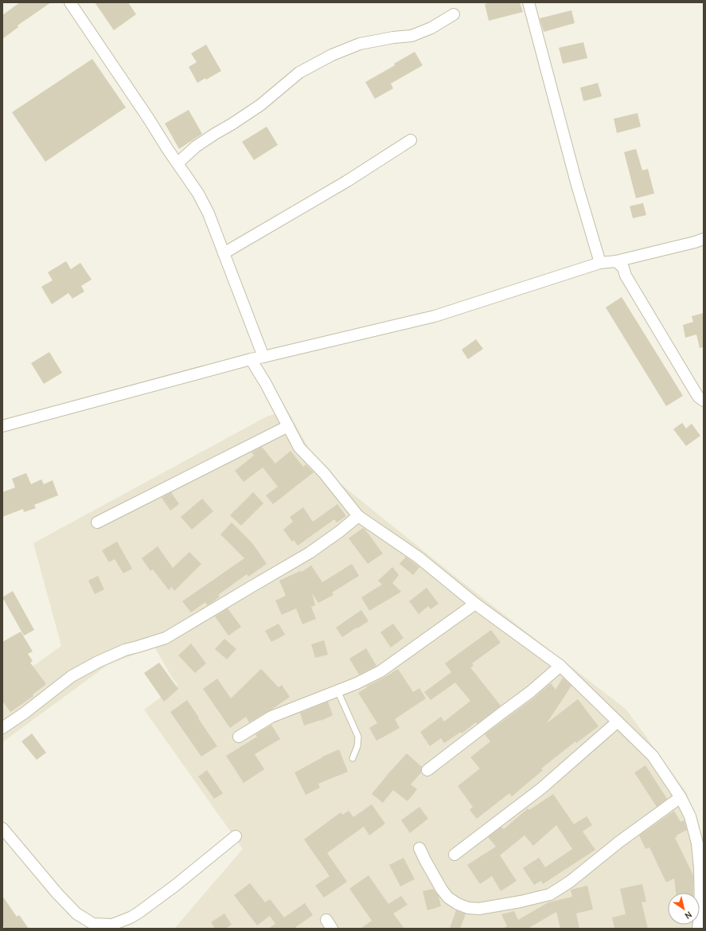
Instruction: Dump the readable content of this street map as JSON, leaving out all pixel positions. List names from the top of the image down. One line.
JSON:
{"north":"bottom right"}
